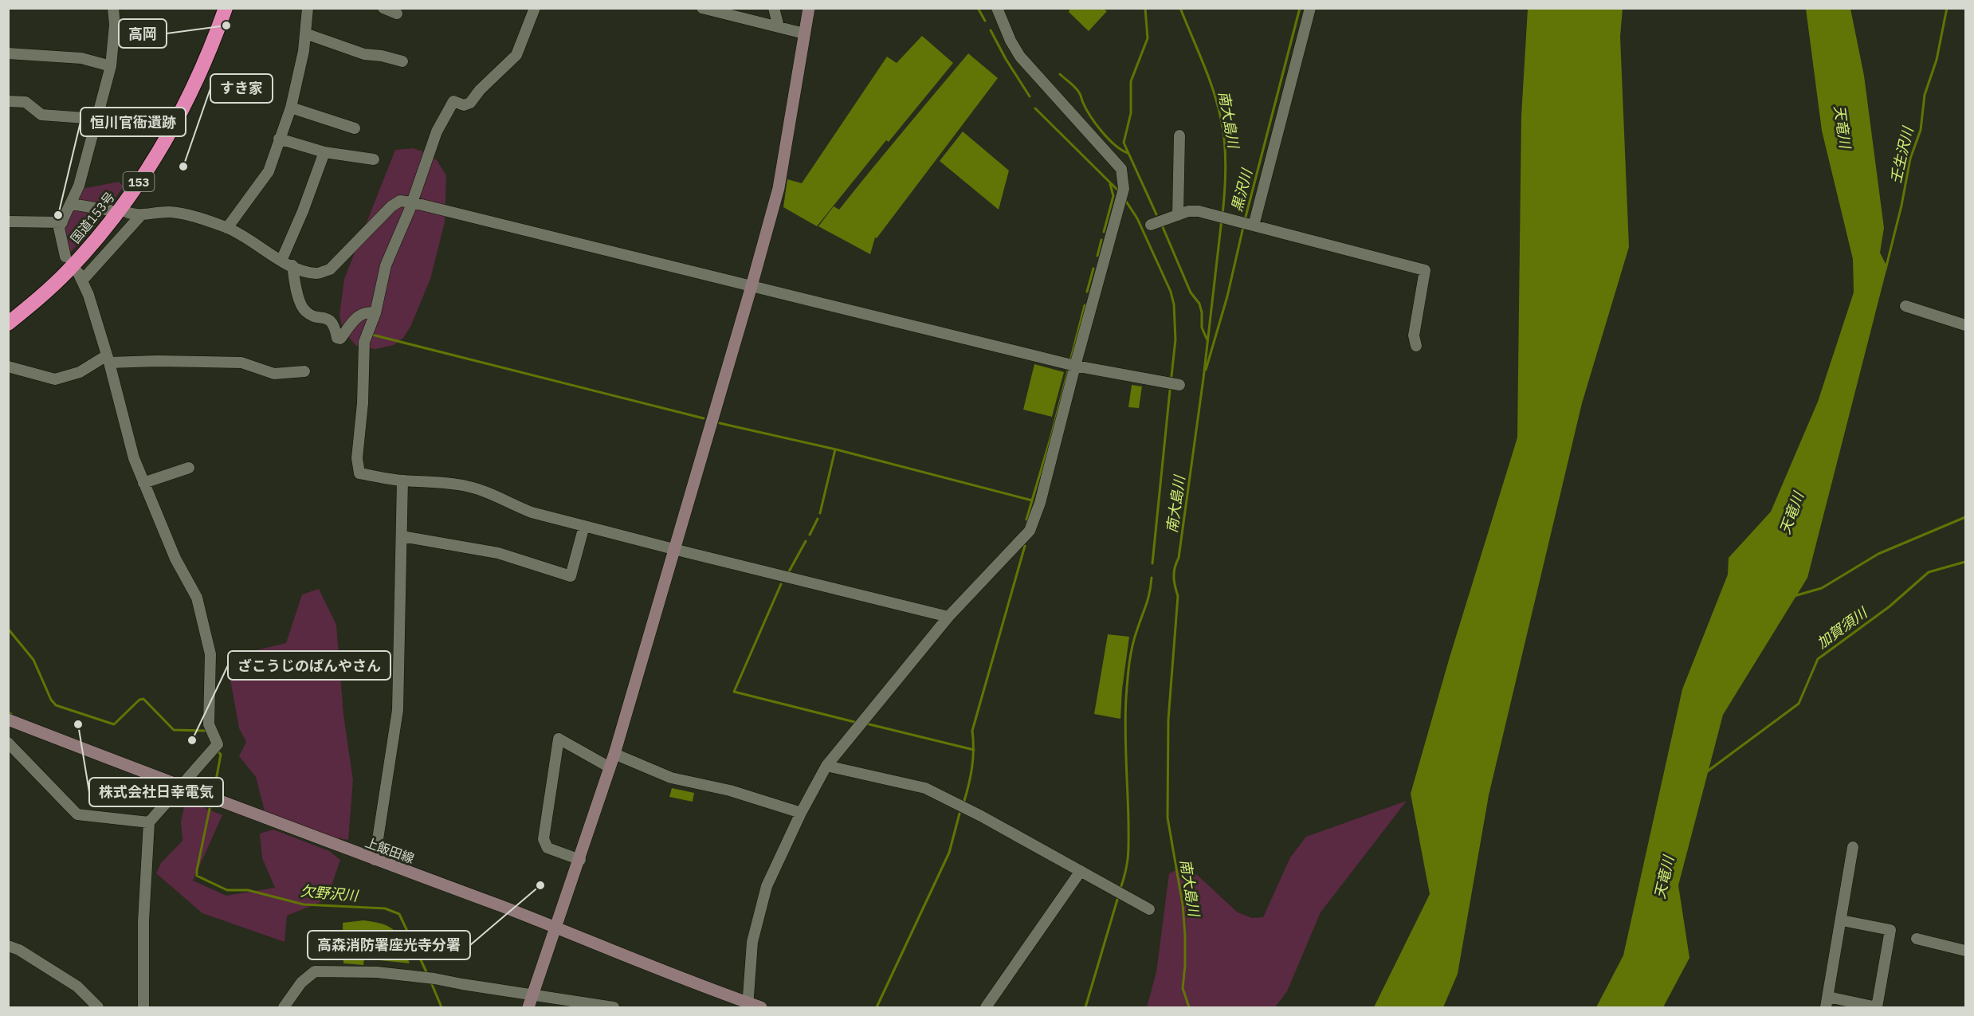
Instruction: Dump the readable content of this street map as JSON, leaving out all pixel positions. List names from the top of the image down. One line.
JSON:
{"streets":{"highway":["153","国道153号"],"street":["上飯田線"]},"water":["南大島川","天竜川","壬生沢川","黒沢川","加賀須川","欠野沢川"],"places":["高岡","すき家","恒川官衙遺跡","株式会社日幸電気","ざこうじのぱんやさん","高森消防署座光寺分署"]}
